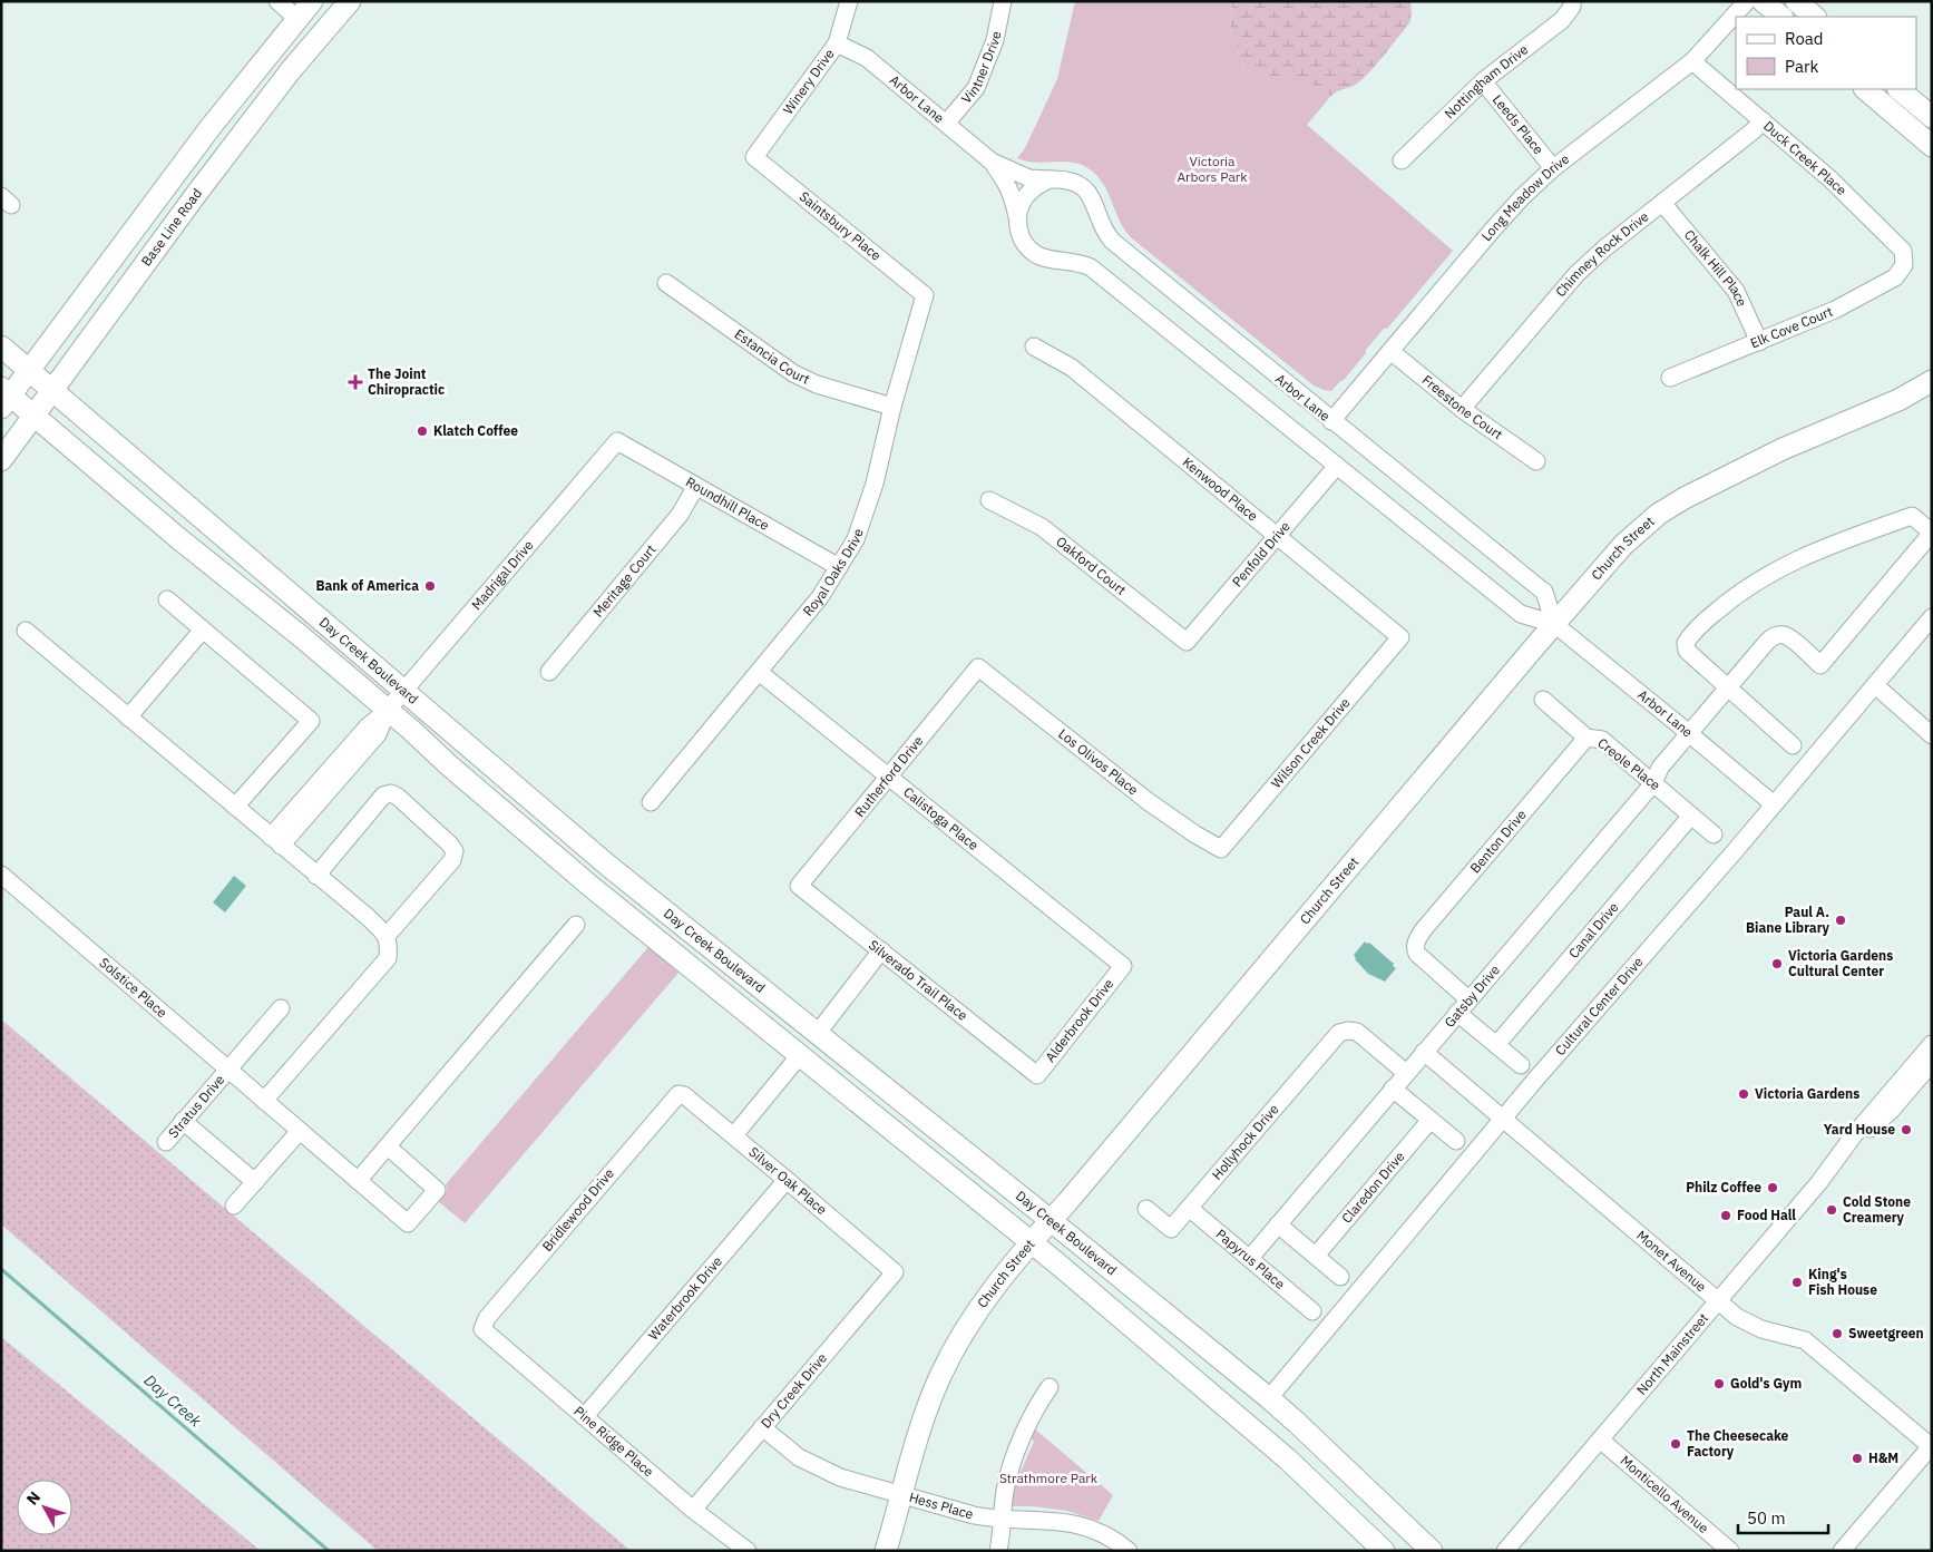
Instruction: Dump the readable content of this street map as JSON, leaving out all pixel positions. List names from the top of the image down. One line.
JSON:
{"streets":{"main road":["Base Line Road","Church Street","Day Creek Boulevard"],"street":["Vintner Drive","Winery Drive","Nottingham Drive","Arbor Lane","Leeds Place","Duck Creek Place","Long Meadow Drive","Saintsbury Place","Chimney Rock Drive","Chalk Hill Place","Elk Cove Court","Estancia Court","Freestone Court","Kenwood Place","Roundhill Place","Penfold Drive","Oakford Court","Royal Oaks Drive","Madrigal Drive","Meritage Court","Wilson Creek Drive","Los Olivos Place","Creole Place","Rutherford Drive","Calistoga Place","Benton Drive","Canal Drive","Silverado Trail Place","Solstice Place","Gatsby Drive","Cultural Center Drive","Alderbrook Drive","Stratus Drive","Hollyhock Drive","Silver Oak Place","Claredon Drive","Bridlewood Drive","Papyrus Place","Monet Avenue","Waterbrook Drive","North Mainstreet","Dry Creek Drive","Pine Ridge Place","Monticello Avenue","Hess Place"]},"crossings":[["Vintner Drive","Arbor Lane"],["Winery Drive","Arbor Lane"],["Winery Drive","Saintsbury Place"],["Nottingham Drive","Leeds Place"],["Arbor Lane","Long Meadow Drive"],["Arbor Lane","Church Street"],["Arbor Lane","Penfold Drive"],["Arbor Lane","Gatsby Drive"],["Arbor Lane","Cultural Center Drive"],["Leeds Place","Long Meadow Drive"],["Duck Creek Place","Long Meadow Drive"],["Duck Creek Place","Chimney Rock Drive"],["Duck Creek Place","Elk Cove Court"],["Long Meadow Drive","Freestone Court"],["Saintsbury Place","Royal Oaks Drive"],["Base Line Road","Day Creek Boulevard"],["Chimney Rock Drive","Chalk Hill Place"],["Chimney Rock Drive","Freestone Court"],["Chalk Hill Place","Elk Cove Court"],["Estancia Court","Royal Oaks Drive"],["Kenwood Place","Penfold Drive"],["Kenwood Place","Wilson Creek Drive"],["Roundhill Place","Royal Oaks Drive"],["Roundhill Place","Madrigal Drive"],["Roundhill Place","Meritage Court"],["Church Street","Day Creek Boulevard"],["Church Street","Hess Place"],["Penfold Drive","Oakford Court"],["Royal Oaks Drive","Calistoga Place"],["Madrigal Drive","Day Creek Boulevard"],["Day Creek Boulevard","Cultural Center Drive"],["Wilson Creek Drive","Los Olivos Place"],["Los Olivos Place","Rutherford Drive"],["Creole Place","Benton Drive"],["Creole Place","Canal Drive"],["Creole Place","Gatsby Drive"],["Rutherford Drive","Calistoga Place"],["Rutherford Drive","Silverado Trail Place"],["Calistoga Place","Alderbrook Drive"],["Benton Drive","Gatsby Drive"],["Silverado Trail Place","Alderbrook Drive"],["Solstice Place","Stratus Drive"],["Gatsby Drive","Hollyhock Drive"],["Gatsby Drive","Papyrus Place"],["Gatsby Drive","Monet Avenue"],["Cultural Center Drive","Monet Avenue"],["Hollyhock Drive","Papyrus Place"],["Silver Oak Place","Bridlewood Drive"],["Silver Oak Place","Waterbrook Drive"],["Silver Oak Place","Dry Creek Drive"],["Bridlewood Drive","Pine Ridge Place"],["Monet Avenue","North Mainstreet"],["Waterbrook Drive","Pine Ridge Place"],["North Mainstreet","Monticello Avenue"],["Dry Creek Drive","Pine Ridge Place"],["Dry Creek Drive","Hess Place"]],"water":["Day Creek"],"parks":["Victoria Arbors Park","Strathmore Park"],"places":{"health":["The Joint Chiropractic"],"other":["Klatch Coffee","Bank of America","Paul A. Biane Library","Victoria Gardens Cultural Center","Victoria Gardens","Yard House","Philz Coffee","Cold Stone Creamery","Food Hall","King's Fish House","Sweetgreen","Gold's Gym","The Cheesecake Factory","H&M"]},"legend":["Road","Park"],"scale_bar":"50 m","north":"top left"}
